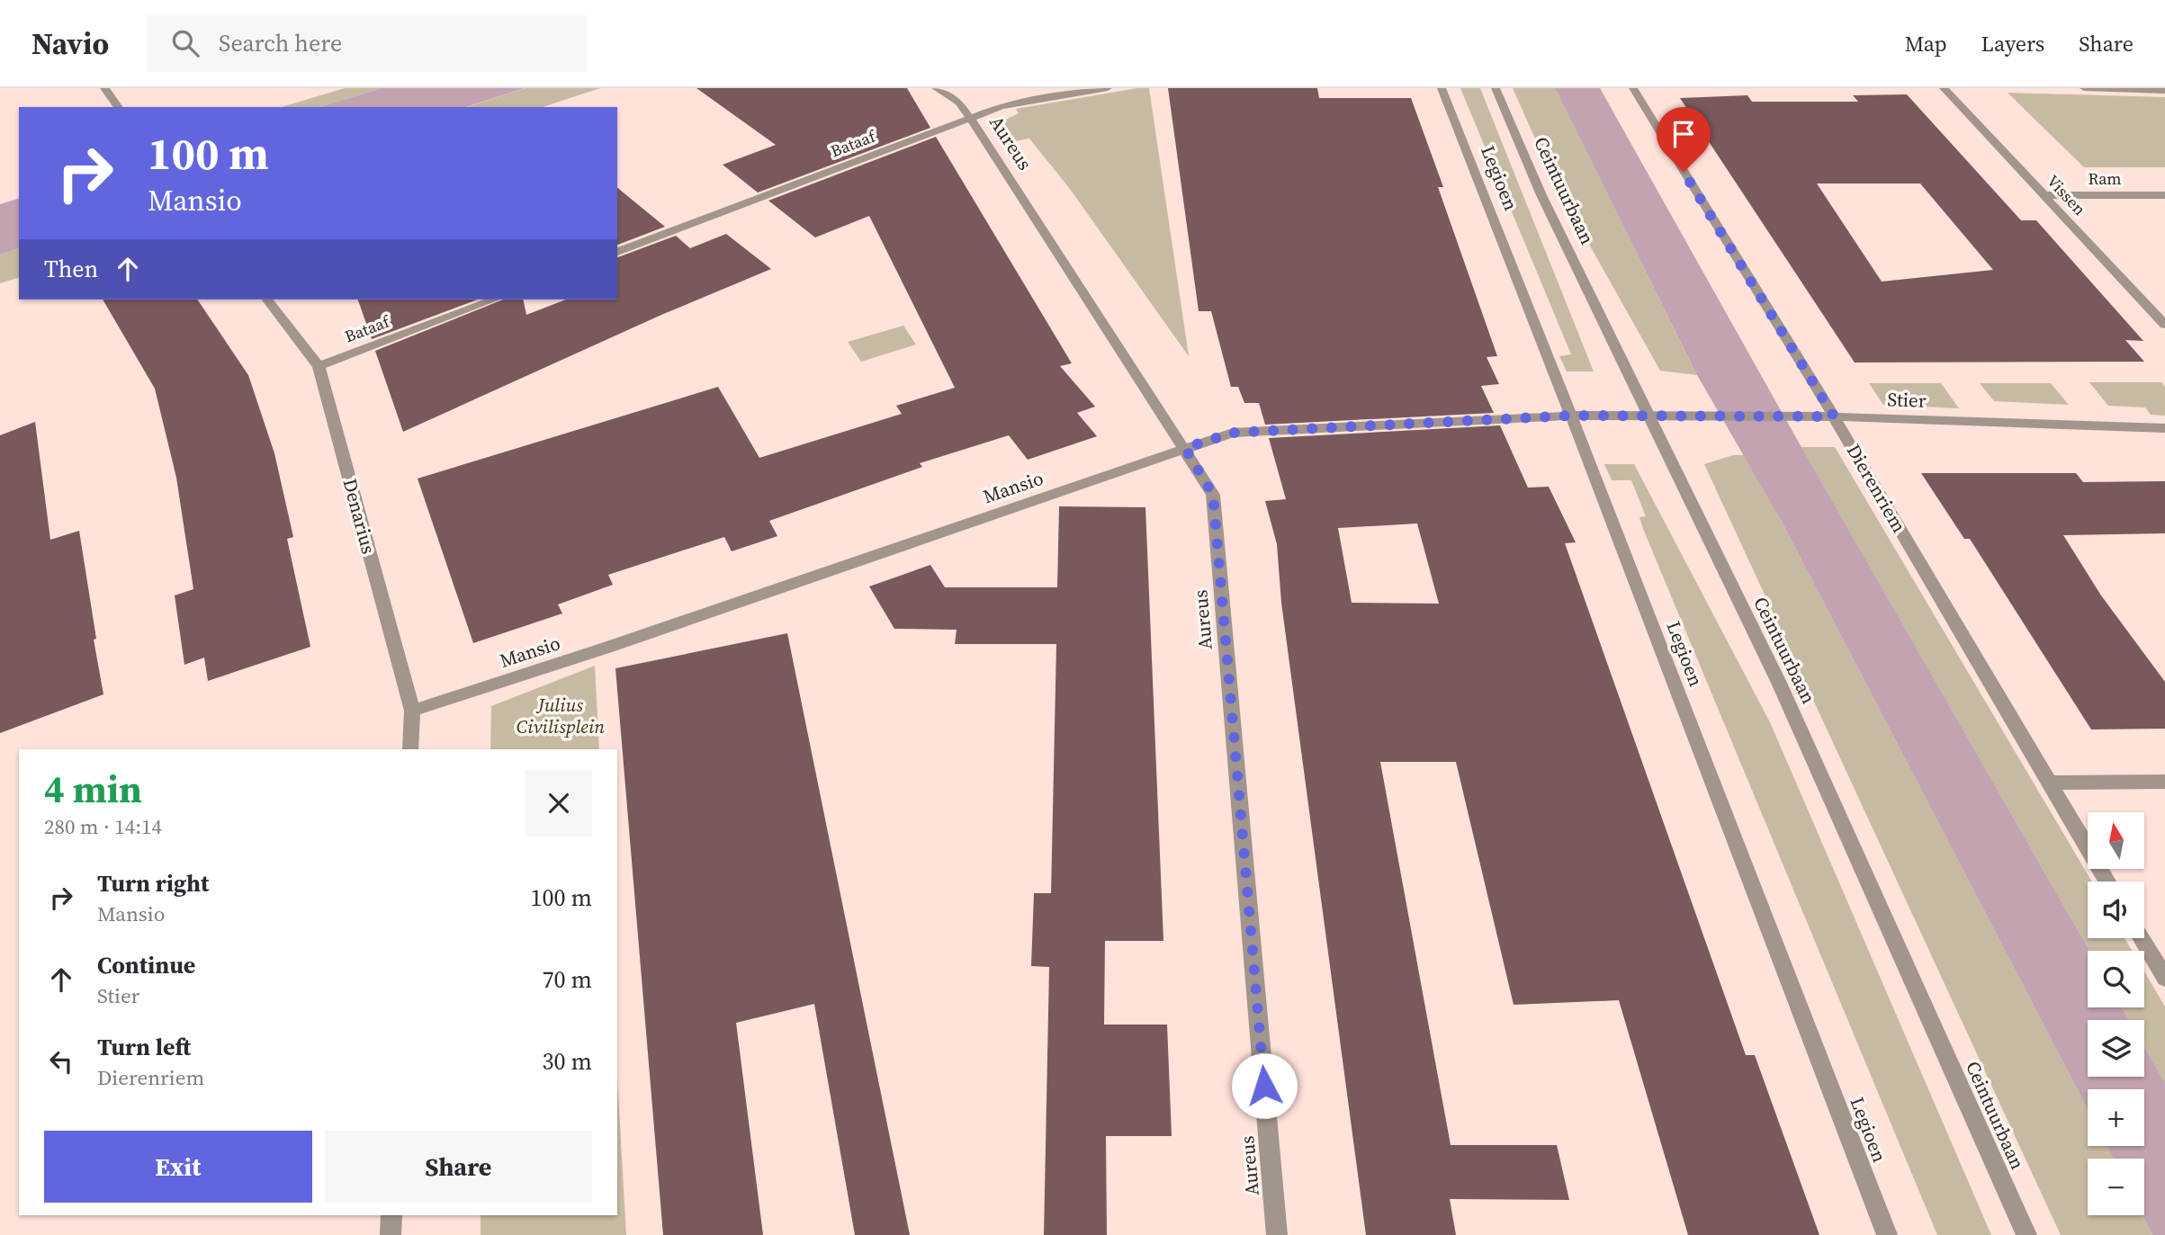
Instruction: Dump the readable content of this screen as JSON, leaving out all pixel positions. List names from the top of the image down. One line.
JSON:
{"streets":{"street":["Aureus","Bataaf","Legioen","Ram","Ceintuurbaan","Vissen","Stier","Mansio","Dierenriem","Denarius"]},"crossings":[["Aureus","Bataaf"],["Aureus","Mansio"],["Bataaf","Denarius"],["Legioen","Mansio"],["Ram","Vissen"],["Ceintuurbaan","Stier"],["Ceintuurbaan","Mansio"],["Stier","Mansio"],["Stier","Dierenriem"],["Mansio","Denarius"]],"parks":["Julius Civilisplein"],"north":"top","page":{"header":"Navio","search":"Search here","nav":["Map","Layers","Share"],"turn":["100 m","Mansio"],"then":"Then","heading":["4 min","280 m · 14:14"],"map_buttons":["+","−"],"list":[{"name":"Turn right","note":"Mansio","value":"100 m"},{"name":"Continue","note":"Stier","value":"70 m"},{"name":"Turn left","note":"Dierenriem","value":"30 m"}],"buttons":["Exit","Share"]}}
